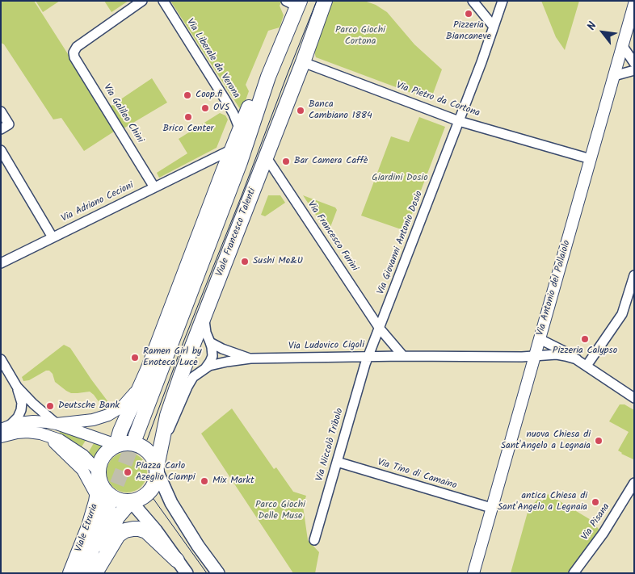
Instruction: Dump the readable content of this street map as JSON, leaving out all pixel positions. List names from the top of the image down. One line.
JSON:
{"streets":{"main road":["Viale Francesco Talenti","Viale Etruria"],"street":["Via Liberale da Verona","Via Pietro da Cortona","Via Galileo Chini","Via Adriano Cecioni","Via Francesco Furini","Via Giovanni Antonio Dosio","Via Antonio del Pollaiolo","Via Ludovico Cigoli","Via Niccolò Tribolo","Via Tino di Camaino","Via Pisana"]},"crossings":[["Via Pietro da Cortona","Viale Francesco Talenti"],["Via Pietro da Cortona","Via Giovanni Antonio Dosio"],["Via Pietro da Cortona","Via Antonio del Pollaiolo"],["Via Galileo Chini","Via Adriano Cecioni"],["Viale Francesco Talenti","Via Francesco Furini"],["Viale Francesco Talenti","Via Ludovico Cigoli"],["Viale Francesco Talenti","Viale Etruria"],["Via Francesco Furini","Via Giovanni Antonio Dosio"],["Via Giovanni Antonio Dosio","Via Ludovico Cigoli"],["Via Giovanni Antonio Dosio","Via Niccolò Tribolo"],["Via Antonio del Pollaiolo","Via Ludovico Cigoli"],["Via Antonio del Pollaiolo","Via Tino di Camaino"],["Via Ludovico Cigoli","Via Niccolò Tribolo"],["Via Niccolò Tribolo","Via Tino di Camaino"]],"parks":["Parco Giochi Cortona","Giardini Dosio","Parco Giochi Delle Muse"],"places":["Pizzeria Biancaneve","Coop.fi","OVS","Banca Cambiano 1884","Brico Center","Bar Camera Caffè","Sushi Me&U","Pizzeria Calypso","Ramen Girl by Enoteca Luce","Deutsche Bank","nuova Chiesa di Sant'Angelo a Legnaia","Piazza Carlo Azeglio Ciampi","Mix Markt","antica Chiesa di Sant'Angelo a Legnaia"],"north":"top left"}
